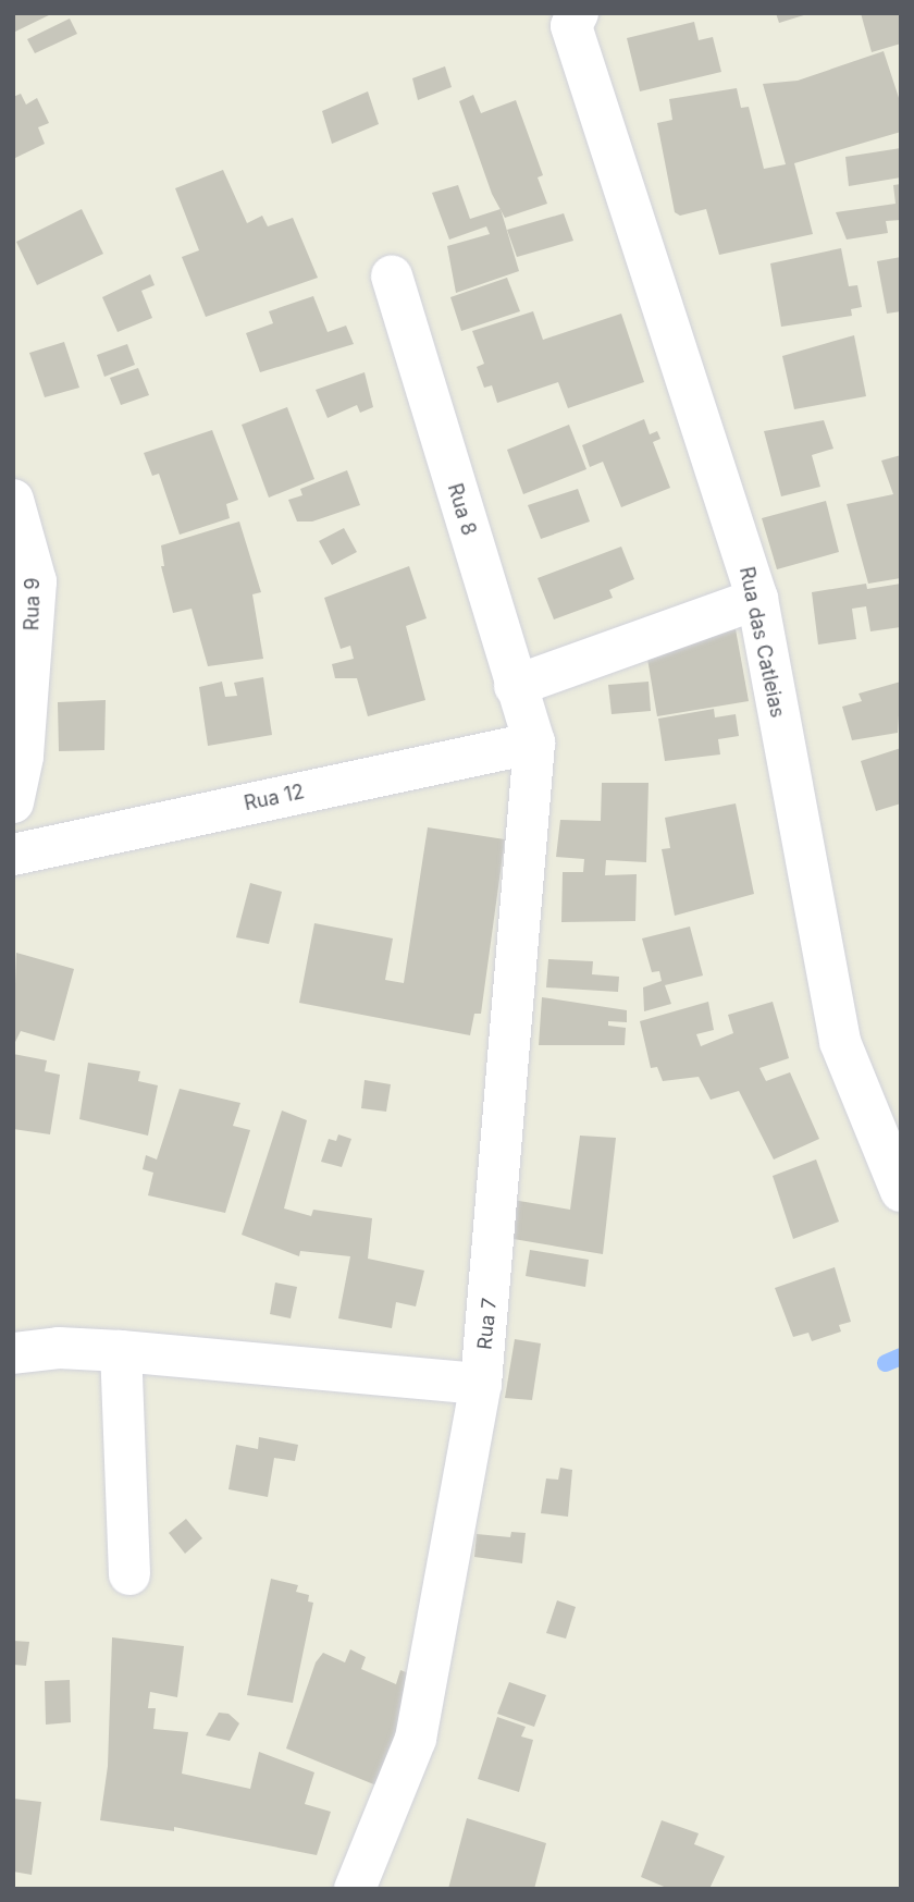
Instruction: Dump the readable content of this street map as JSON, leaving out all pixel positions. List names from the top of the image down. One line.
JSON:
{"streets":{"street":["Rua 8","Rua 9","Rua das Catleias","Rua 12","Rua 7"]},"crossings":[["Rua 8","Rua 12"],["Rua 8","Rua 7"],["Rua 12","Rua 7"]]}
